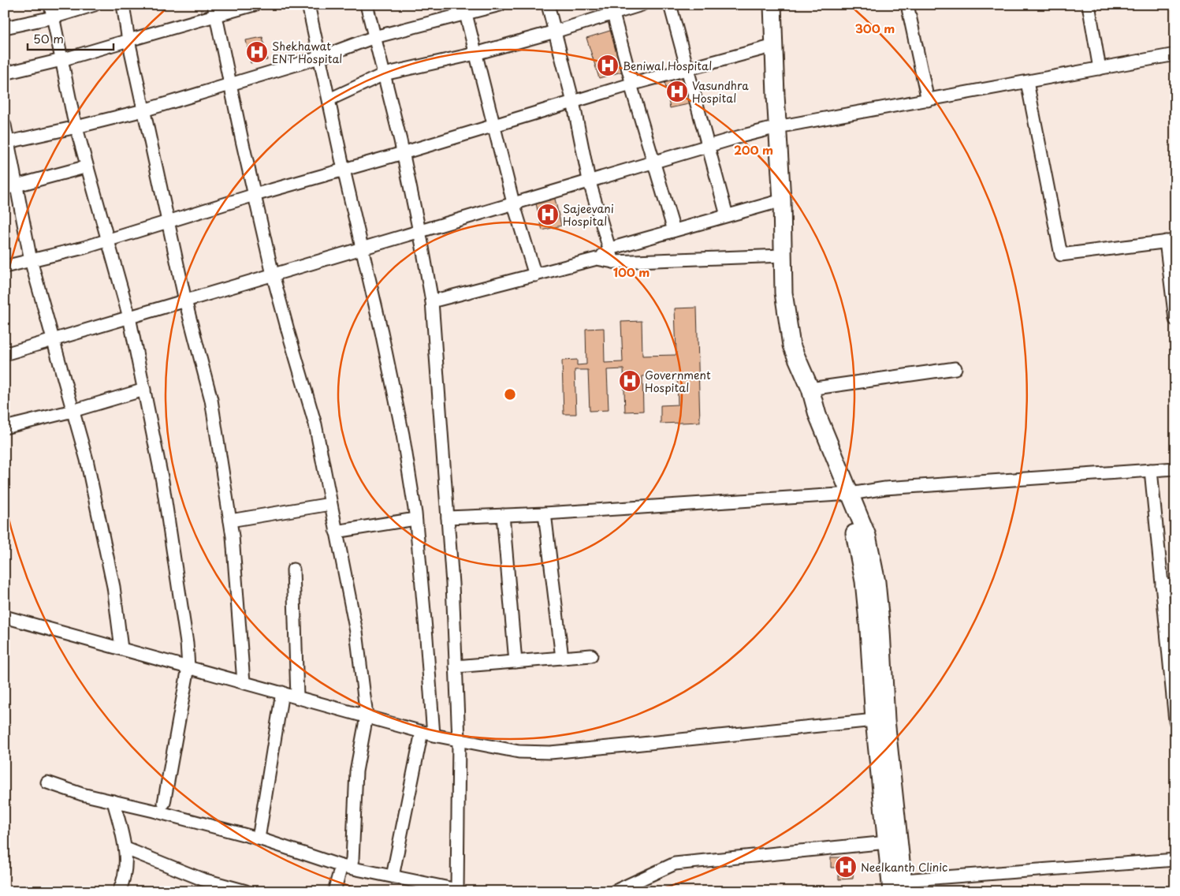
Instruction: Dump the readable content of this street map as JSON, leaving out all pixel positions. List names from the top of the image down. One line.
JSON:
{"places":{"hospital":["Shekhawat ENT Hospital","Beniwal Hospital","Vasundhra Hospital","Sajeevani Hospital","Government Hospital","Neelkanth Clinic"]},"scale_bar":"50 m","rings":["300 m","200 m","100 m"]}
